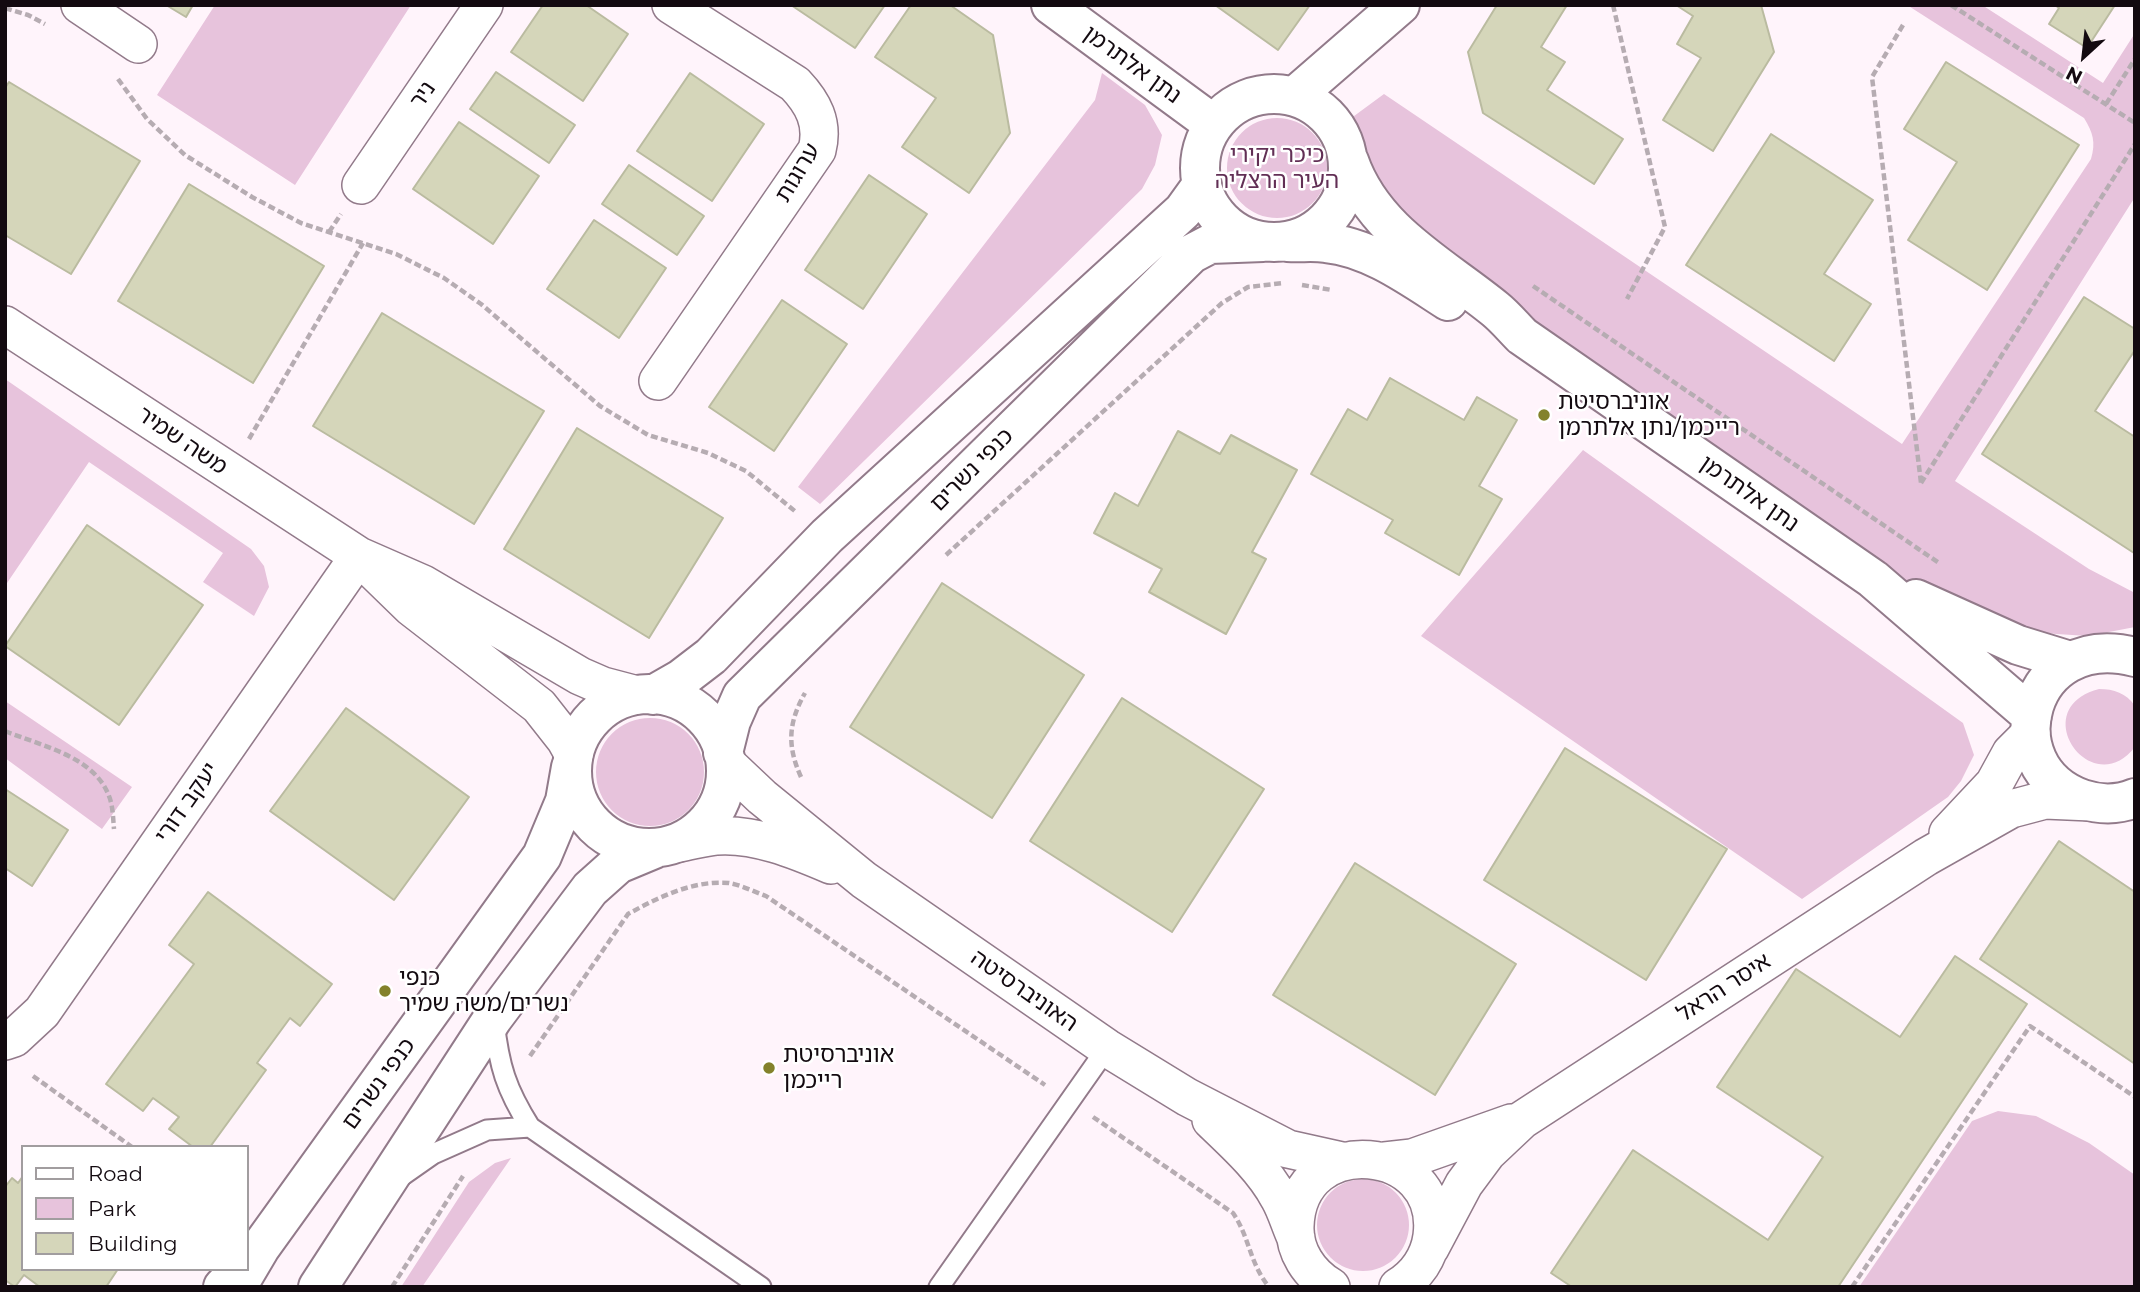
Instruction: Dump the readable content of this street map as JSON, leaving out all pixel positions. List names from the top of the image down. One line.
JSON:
{"streets":{"street":["נתן אלתרמן","ניר","ערוגות","משה שמיר","כנפי נשרים","יעקב דורי","איסר הראל","האוניברסיטה"]},"crossings":[["נתן אלתרמן","כנפי נשרים"],["נתן אלתרמן","איסר הראל"],["משה שמיר","כנפי נשרים"],["משה שמיר","יעקב דורי"],["משה שמיר","האוניברסיטה"],["כנפי נשרים","האוניברסיטה"],["איסר הראל","האוניברסיטה"]],"parks":["כיכר יקירי העיר הרצליה"],"places":["אוניברסיטת רייכמן/נתן אלתרמן","כנפי נשרים/משה שמיר","אוניברסיטת רייכמן"],"legend":["Road","Park","Building"],"north":"bottom left"}
